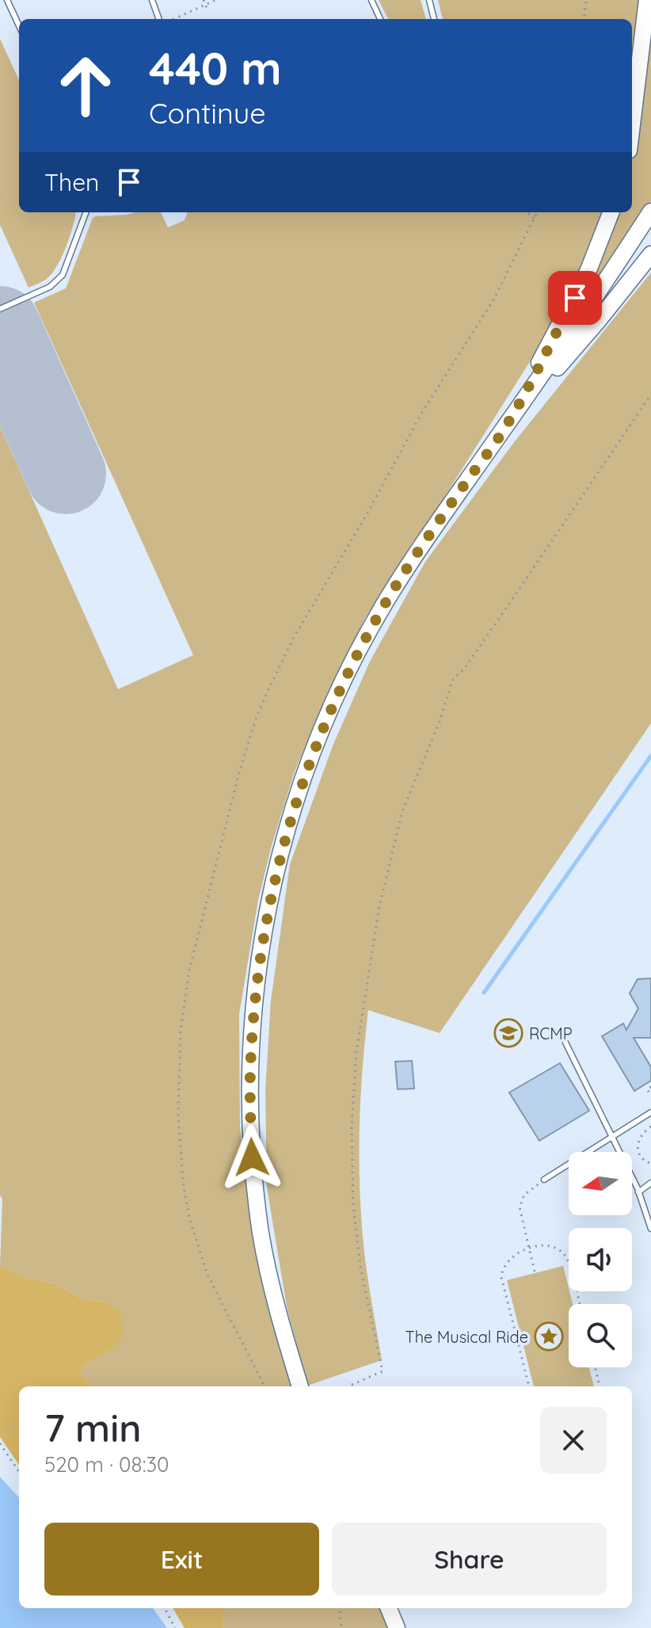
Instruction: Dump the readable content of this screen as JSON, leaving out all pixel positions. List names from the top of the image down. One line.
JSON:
{"places":{"school or university":["RCMP"],"place":["The Musical Ride"]},"north":"left","page":{"turn":["440 m","Continue"],"then":"Then","heading":["7 min","520 m · 08:30"],"buttons":["Exit","Share"]}}
